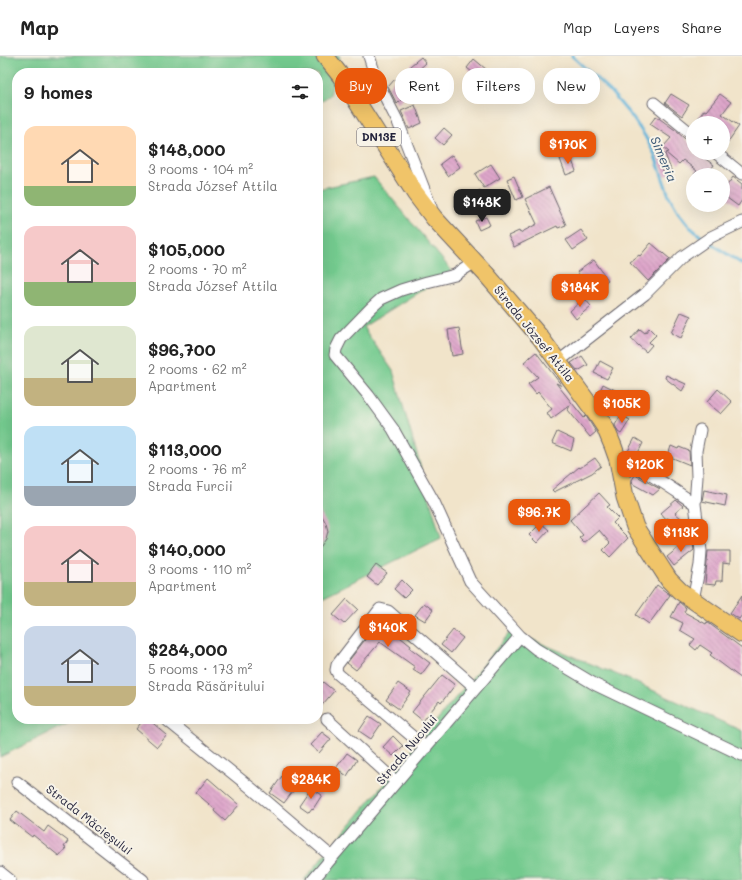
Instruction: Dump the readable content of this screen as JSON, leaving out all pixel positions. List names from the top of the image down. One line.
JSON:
{"streets":{"main road":["DN13E","Strada József Attila"],"street":["Strada Nucului","Strada Măcieșului"]},"crossings":[["DN13E","Strada József Attila"]],"water":["Simeria"],"page":{"header":"Map","nav":["Map","Layers","Share"],"chip":["Buy","Rent","Filters","New"],"heading":"9 homes","map_buttons":["+","−"],"list":[{"name":"$148,000","note":"3 rooms · 104 m² · Strada József Attila"},{"name":"$105,000","note":"2 rooms · 70 m² · Strada József Attila"},{"name":"$96,700","note":"2 rooms · 62 m² · Apartment"},{"name":"$113,000","note":"2 rooms · 76 m² · Strada Furcii"},{"name":"$140,000","note":"3 rooms · 110 m² · Apartment"},{"name":"$284,000","note":"5 rooms · 173 m² · Strada Răsăritului"}],"price":["$170K","$148K","$184K","$105K","$120K","$96.7K","$113K","$140K","$284K"]}}
